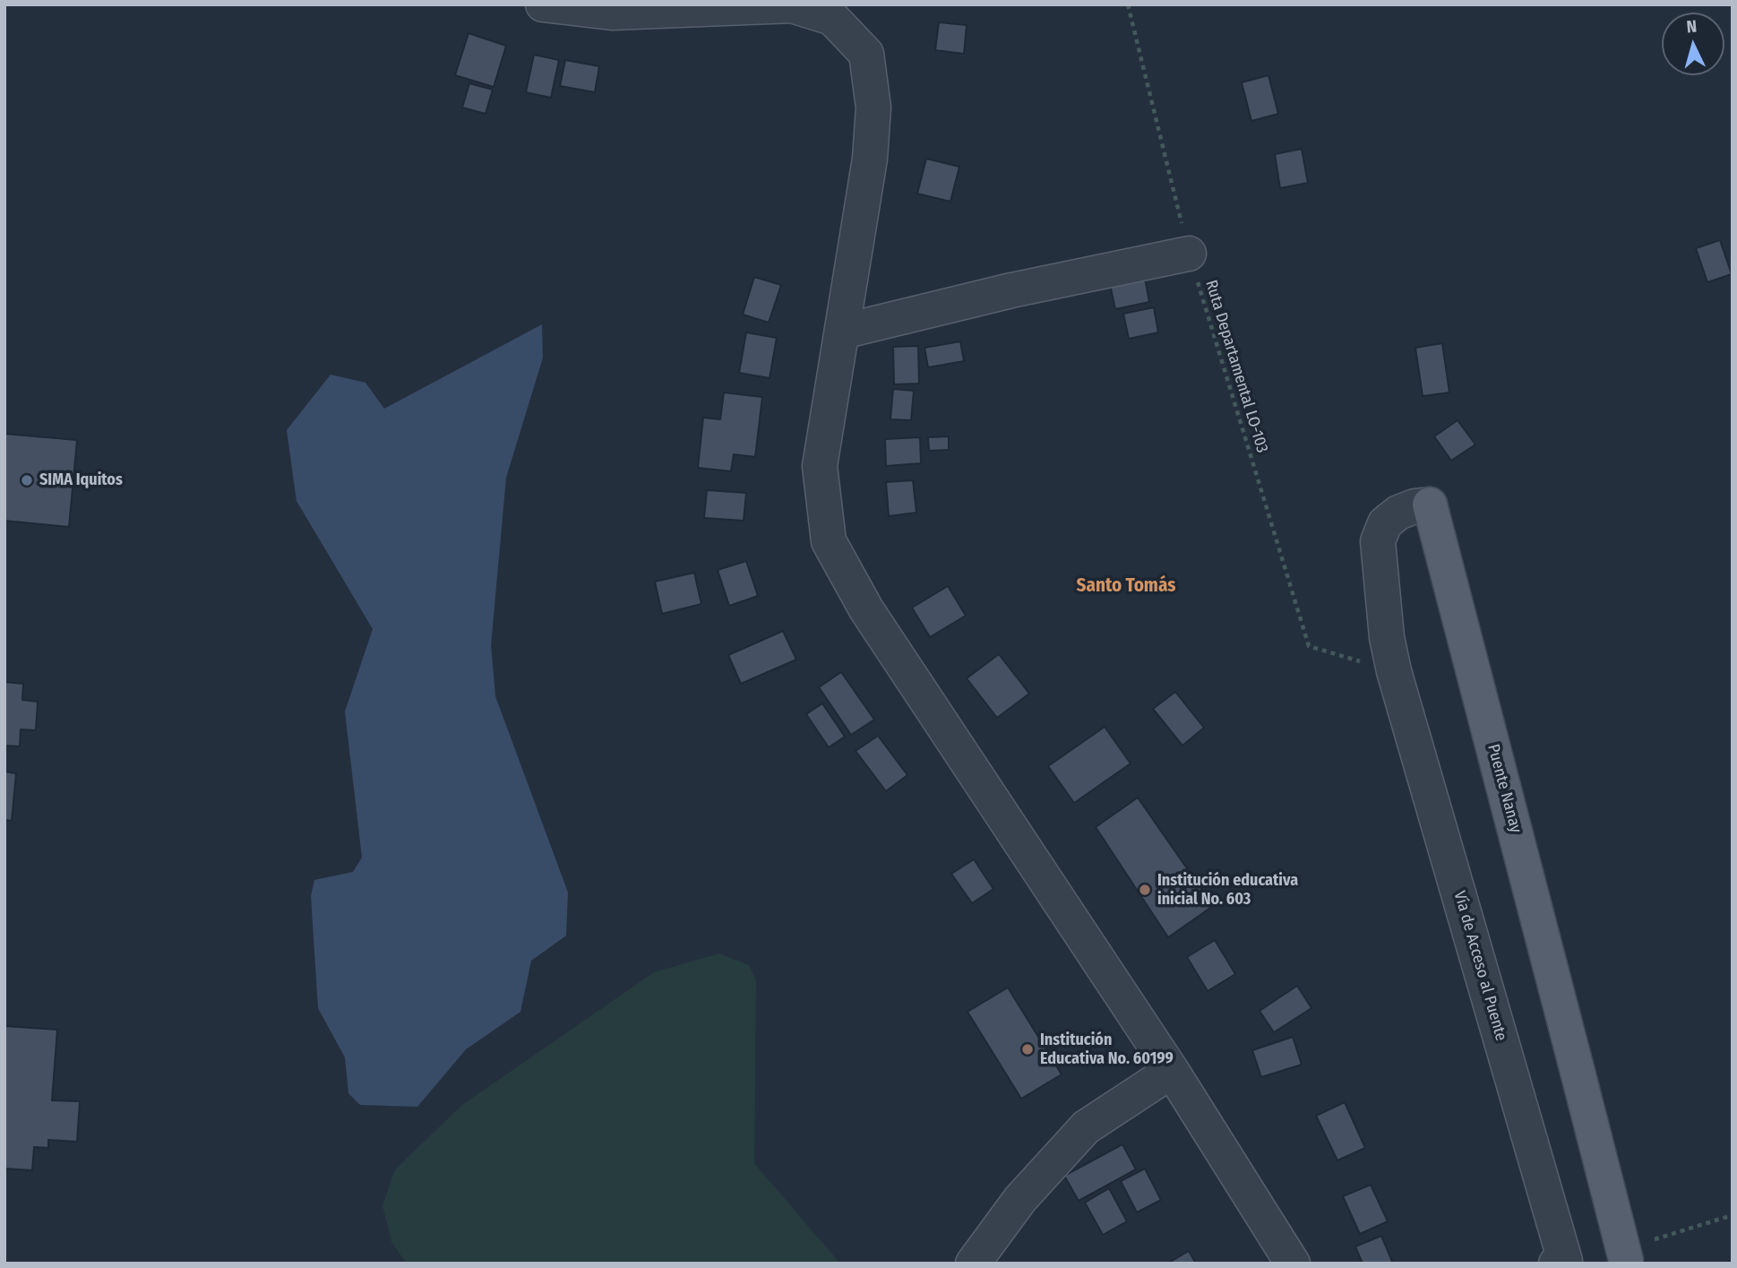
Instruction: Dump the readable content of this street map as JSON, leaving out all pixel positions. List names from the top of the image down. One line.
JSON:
{"streets":{"main road":["Puente Nanay"],"street":["Vía de Acceso al Puente"],"path":["Ruta Departamental LO-103"]},"crossings":[["Ruta Departamental LO-103","Vía de Acceso al Puente"],["Puente Nanay","Vía de Acceso al Puente"]],"districts":["Santo Tomás"],"places":["SIMA Iquitos","Institución educativa inicial No. 603","Institución Educativa No. 60199"],"north":"top"}
